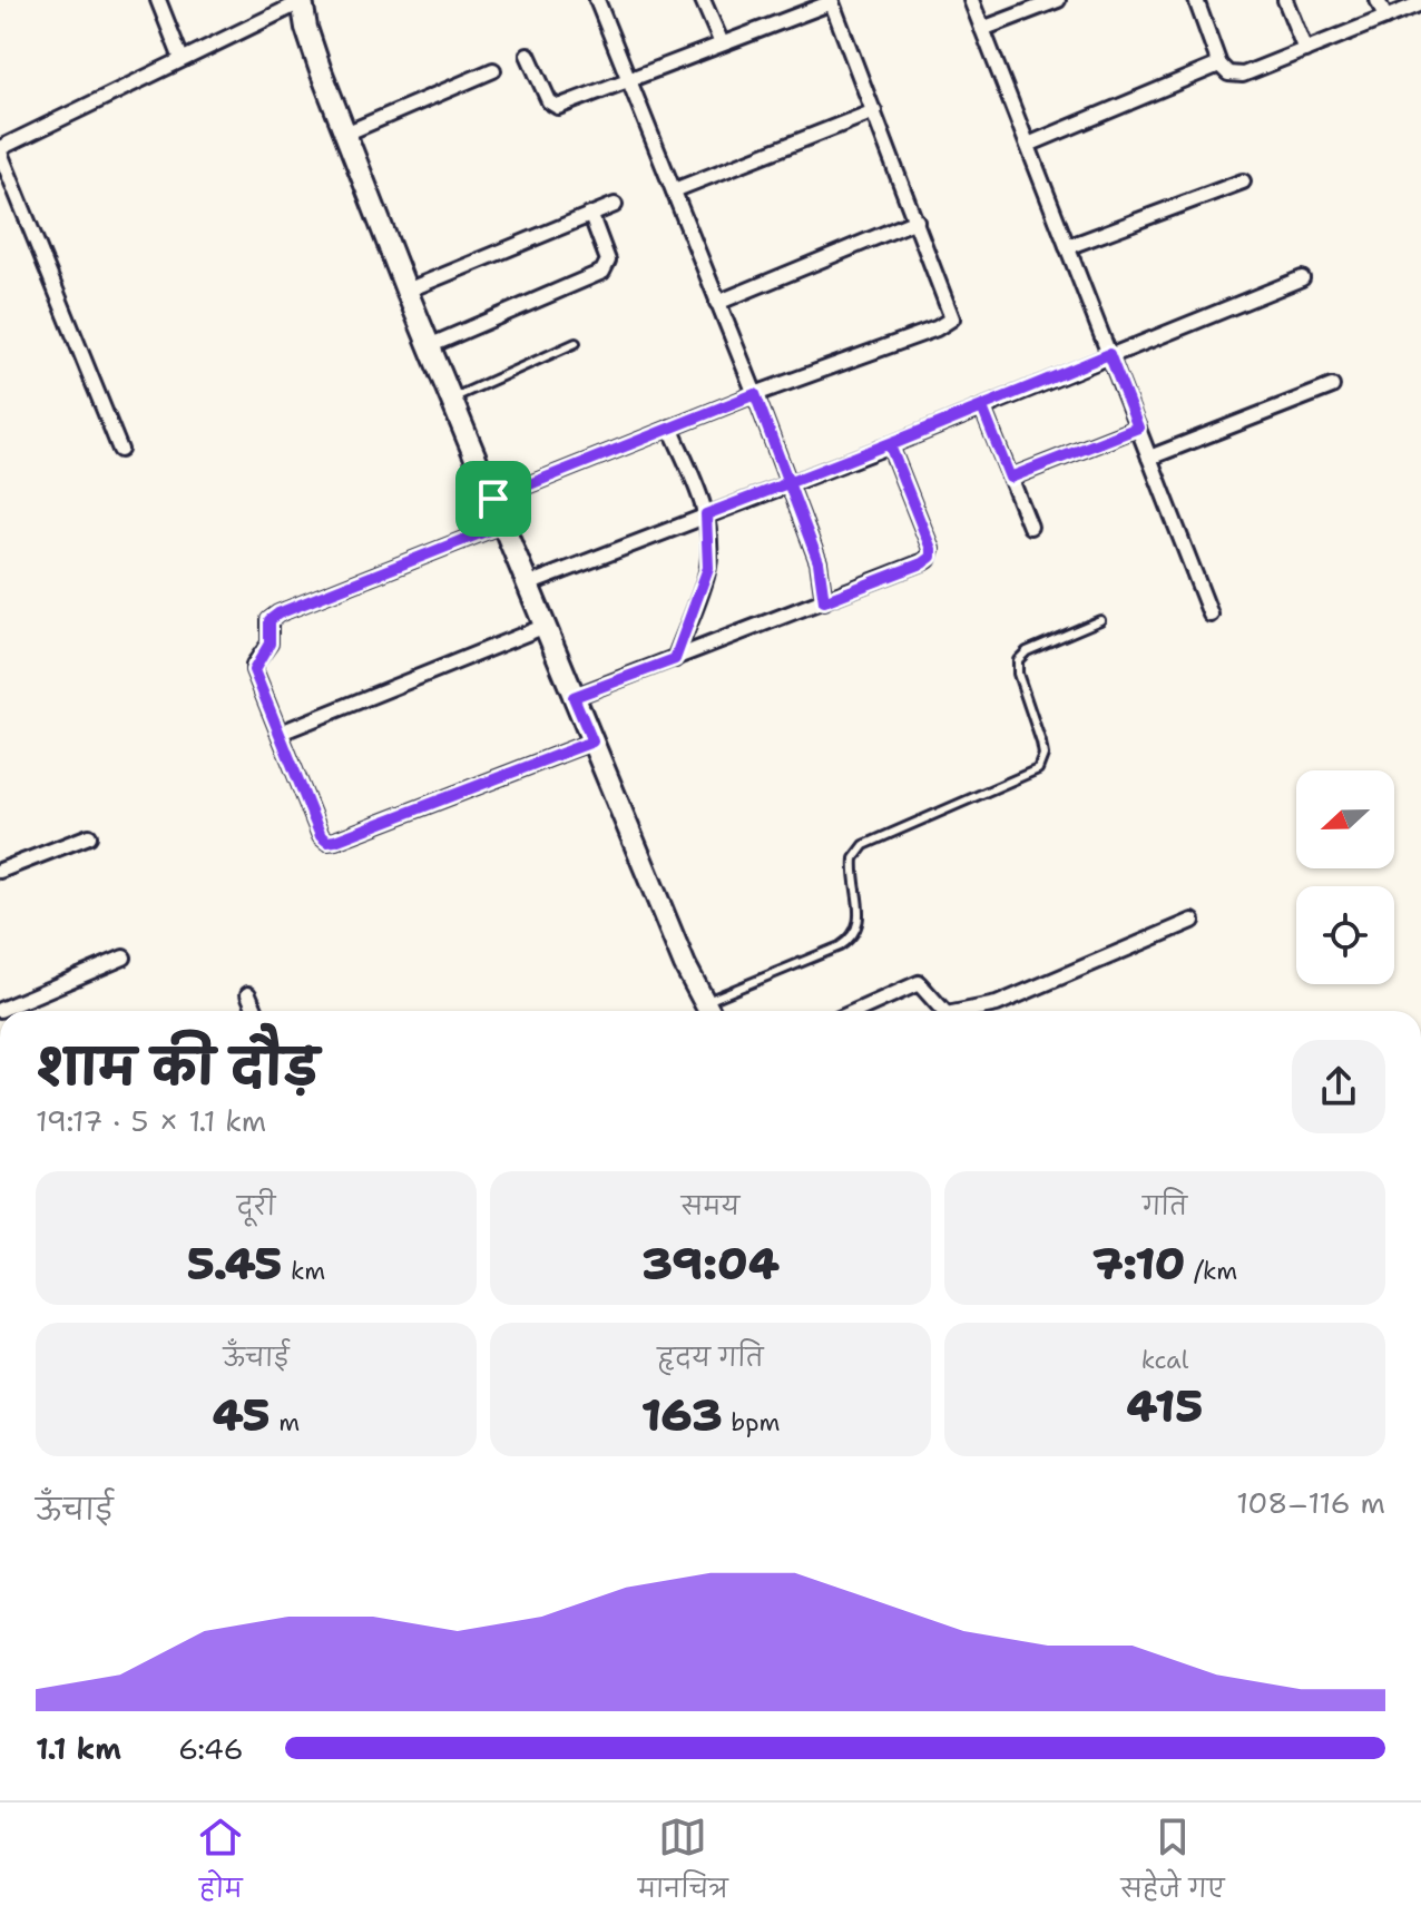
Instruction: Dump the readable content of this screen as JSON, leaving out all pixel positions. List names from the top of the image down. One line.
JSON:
{"north":"left","page":{"heading":["शाम की दौड़","19:17 · 5 × 1.1 km"],"stats":[["दूरी","5.45 km"],["समय","39:04"],["गति","7:10 /km"],["ऊँचाई","45 m"],["हृदय गति","163 bpm"],["kcal","415"]],"chart":["ऊँचाई","108–116 m"],"list":[{"name":"1.1 km","note":"6:46"}],"tabs":["होम","मानचित्र","सहेजे गए"]}}
